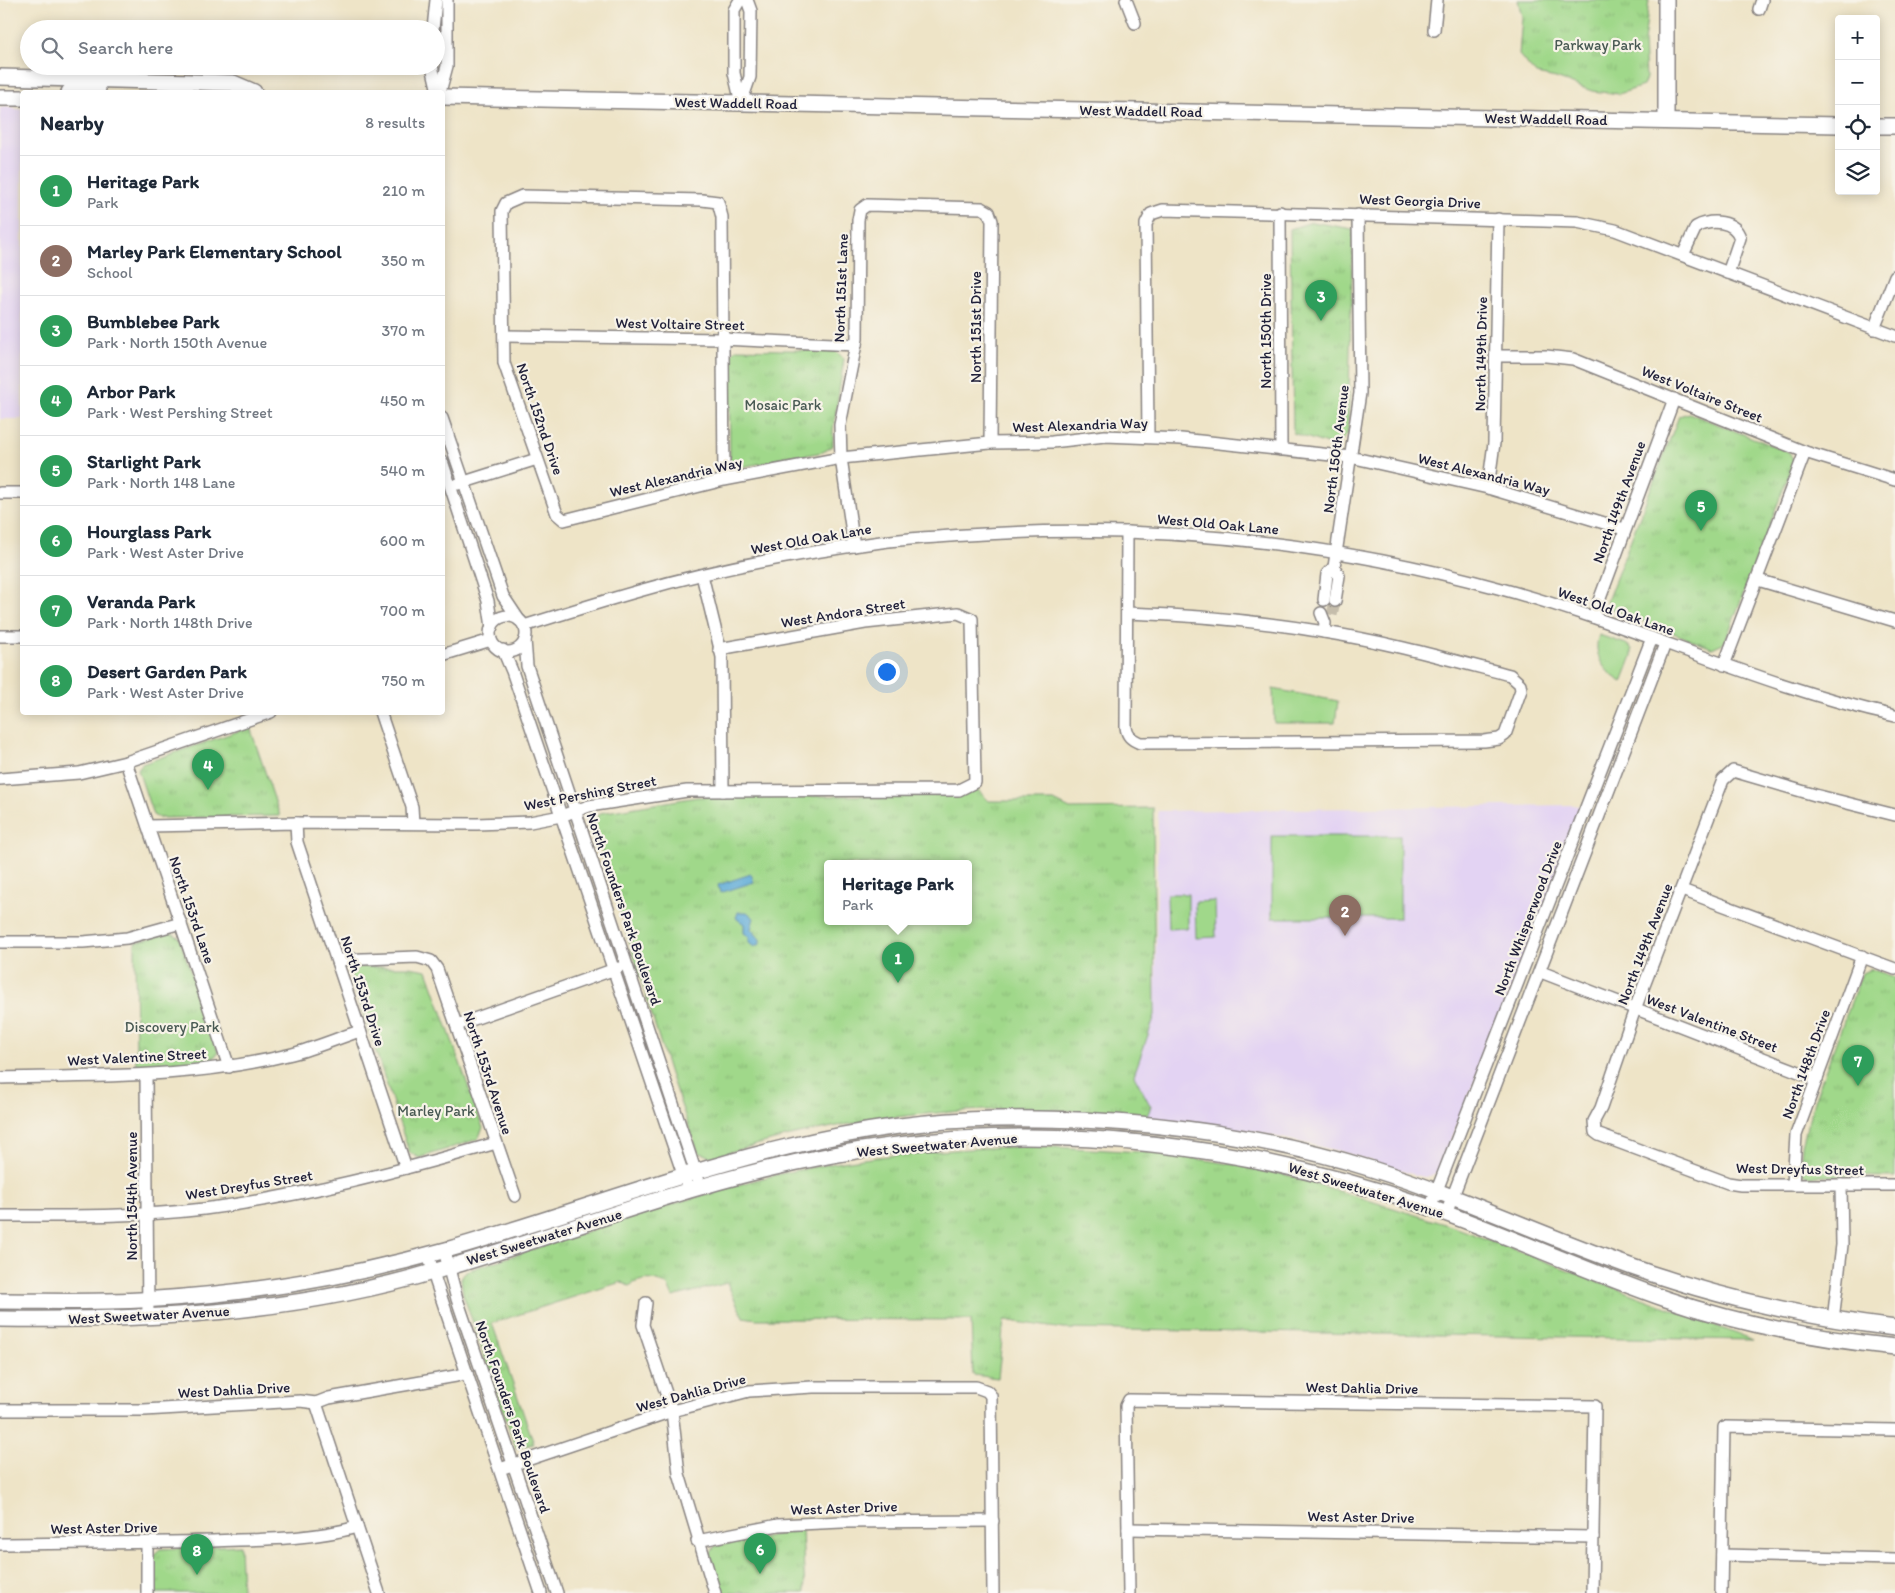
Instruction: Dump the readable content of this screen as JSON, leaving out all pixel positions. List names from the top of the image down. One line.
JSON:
{"streets":{"street":["West Waddell Road","West Georgia Drive","North 151st Lane","West Voltaire Street","North 151st Drive","North 150th Drive","North 149th Drive","North 152nd Drive","West Alexandria Way","North 150th Avenue","North 149th Avenue","West Old Oak Lane","West Andora Street","West Pershing Street","North Founders Park Boulevard","North 153rd Lane","North Whisperwood Drive","North 153rd Drive","West Valentine Street","North 148th Drive","North 153rd Avenue","West Sweetwater Avenue","West Dreyfus Street","North 154th Avenue","West Dahlia Drive","West Aster Drive"]},"crossings":[["West Georgia Drive","North 150th Drive"],["West Georgia Drive","North 149th Drive"],["West Georgia Drive","West Alexandria Way"],["West Georgia Drive","North 150th Avenue"],["North 151st Lane","West Voltaire Street"],["North 151st Lane","North 151st Drive"],["North 151st Lane","West Alexandria Way"],["North 151st Lane","West Old Oak Lane"],["West Voltaire Street","North 149th Drive"],["West Voltaire Street","North 152nd Drive"],["West Voltaire Street","North 149th Avenue"],["North 151st Drive","West Alexandria Way"],["North 150th Drive","West Alexandria Way"],["North 149th Drive","West Alexandria Way"],["North 152nd Drive","West Alexandria Way"],["West Alexandria Way","North 150th Avenue"],["West Alexandria Way","North 149th Avenue"],["North 150th Avenue","West Old Oak Lane"],["North 149th Avenue","West Old Oak Lane"],["North 149th Avenue","West Valentine Street"],["North 149th Avenue","West Dreyfus Street"],["West Old Oak Lane","North Founders Park Boulevard"],["West Old Oak Lane","North Whisperwood Drive"],["West Andora Street","West Pershing Street"],["West Pershing Street","North Founders Park Boulevard"],["West Pershing Street","North 153rd Lane"],["West Pershing Street","North 153rd Drive"],["North Founders Park Boulevard","West Sweetwater Avenue"],["North Founders Park Boulevard","West Dahlia Drive"],["North 153rd Lane","West Valentine Street"],["North Whisperwood Drive","West Valentine Street"],["North Whisperwood Drive","West Sweetwater Avenue"],["North 153rd Drive","West Valentine Street"],["North 153rd Drive","North 153rd Avenue"],["North 153rd Drive","West Dreyfus Street"],["West Valentine Street","North 148th Drive"],["West Valentine Street","North 154th Avenue"],["North 148th Drive","West Dreyfus Street"],["North 153rd Avenue","West Dreyfus Street"],["West Sweetwater Avenue","North 154th Avenue"],["West Dreyfus Street","North 154th Avenue"],["West Dahlia Drive","West Aster Drive"]],"parks":["Parkway Park","Mosaic Park","Discovery Park","Marley Park"],"page":{"map_buttons":["+","−"],"search":"Search here","heading":["Nearby","8 results"],"list":[{"mark":"1","name":"Heritage Park","note":"Park","value":"210 m"},{"mark":"2","name":"Marley Park Elementary School","note":"School","value":"350 m"},{"mark":"3","name":"Bumblebee Park","note":"Park · North 150th Avenue","value":"370 m"},{"mark":"4","name":"Arbor Park","note":"Park · West Pershing Street","value":"450 m"},{"mark":"5","name":"Starlight Park","note":"Park · North 148 Lane","value":"540 m"},{"mark":"6","name":"Hourglass Park","note":"Park · West Aster Drive","value":"600 m"},{"mark":"7","name":"Veranda Park","note":"Park · North 148th Drive","value":"700 m"},{"mark":"8","name":"Desert Garden Park","note":"Park · West Aster Drive","value":"750 m"}],"pins":["3","5","4","2","1","7","6","8"],"popup":["Heritage Park","Park"]}}
